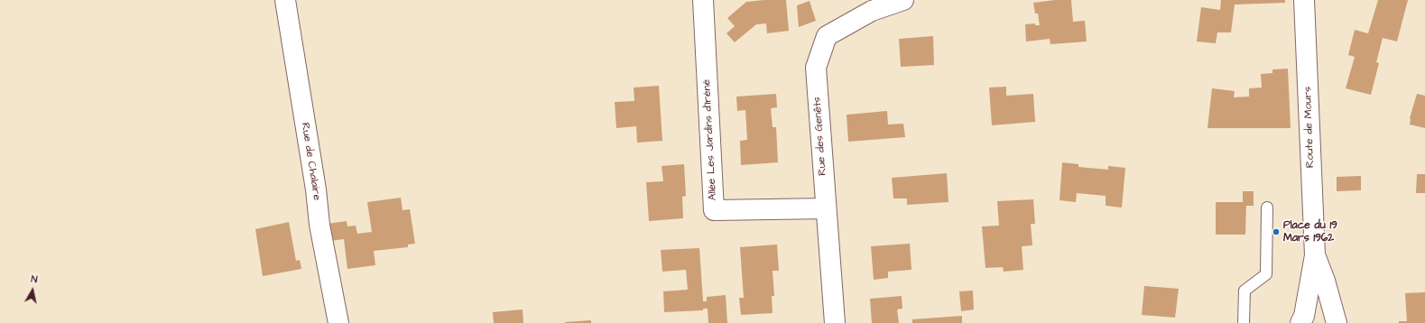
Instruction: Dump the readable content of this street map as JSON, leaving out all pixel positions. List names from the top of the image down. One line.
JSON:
{"streets":{"street":["Route de Mours","Rue des Genêts","Allée Les Jardins d'Iréné","Rue de Chalaire"]},"crossings":[["Rue des Genêts","Allée Les Jardins d'Iréné"]],"places":["Place du 19 Mars 1962"],"north":"top"}
